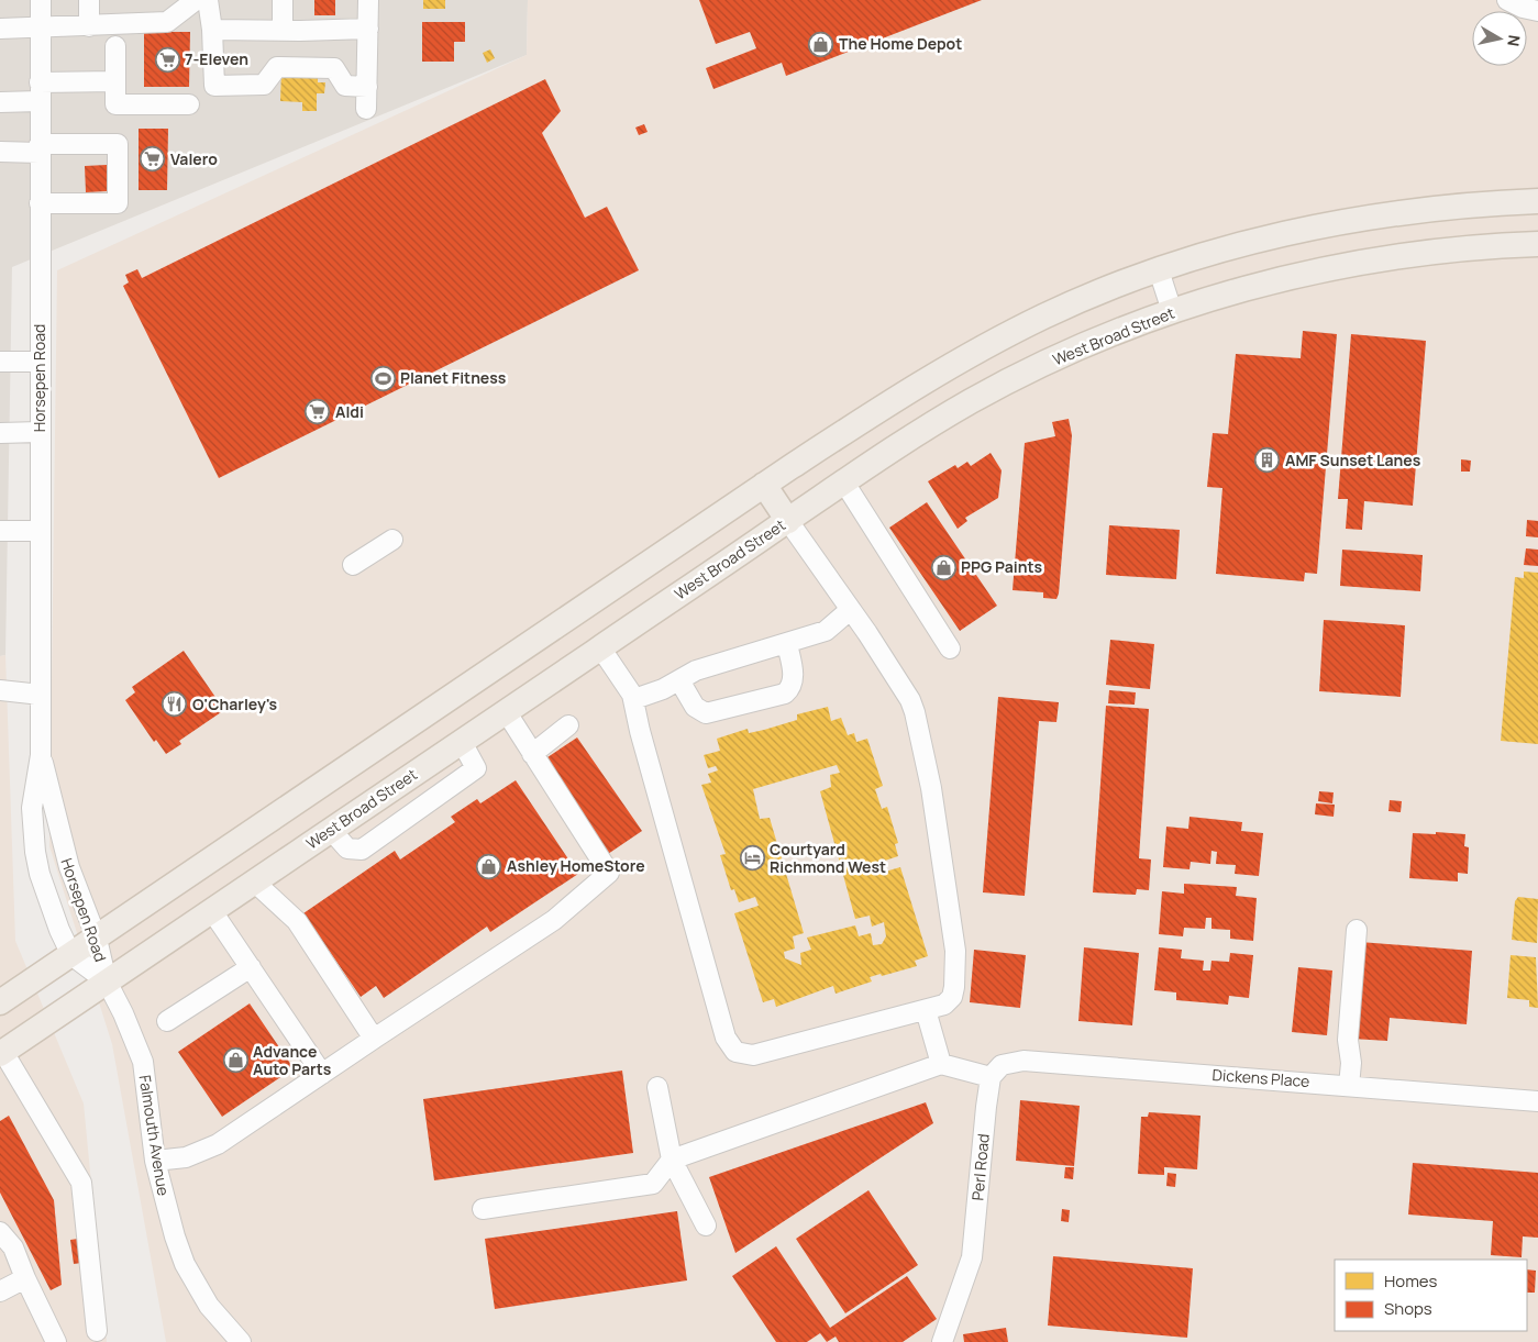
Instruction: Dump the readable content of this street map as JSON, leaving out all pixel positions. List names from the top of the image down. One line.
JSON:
{"streets":{"main road":["West Broad Street"],"street":["Horsepen Road","Dickens Place","Falmouth Avenue","Perl Road"]},"crossings":[["West Broad Street","Horsepen Road"],["West Broad Street","Falmouth Avenue"],["Horsepen Road","Falmouth Avenue"],["Dickens Place","Perl Road"]],"places":{"shop":["The Home Depot","PPG Paints","Ashley HomeStore","Advance Auto Parts"],"supermarket":["7-Eleven","Valero","Aldi"],"sports":["Planet Fitness"],"building":["AMF Sunset Lanes"],"restaurant":["O'Charley's"],"hotel":["Courtyard Richmond West"]},"legend":["Homes","Shops"],"north":"right"}
